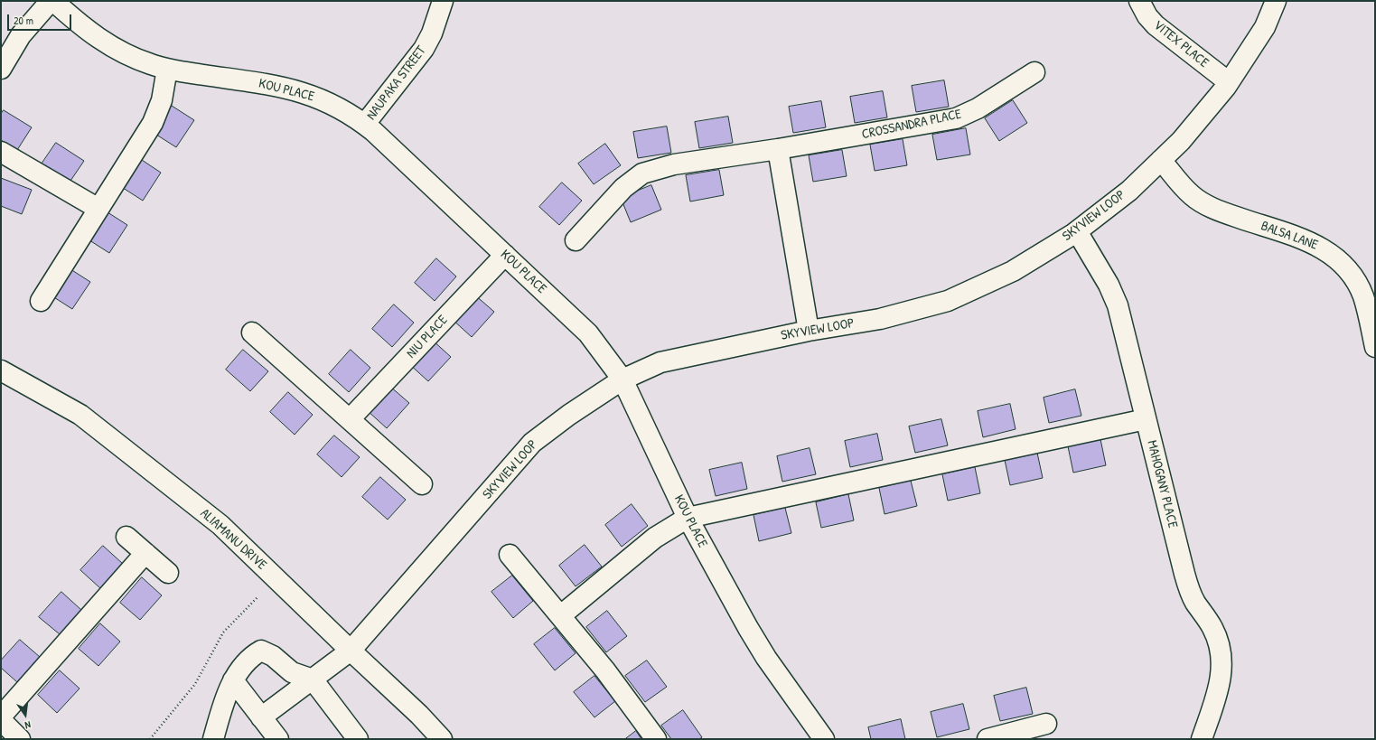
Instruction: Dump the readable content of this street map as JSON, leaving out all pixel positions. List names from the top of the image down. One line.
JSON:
{"streets":{"street":["VITEX PLACE","NAUPAKA STREET","KOU PLACE","CROSSANDRA PLACE","SKYVIEW LOOP","BALSA LANE","NIU PLACE","MAHOGANY PLACE","ALIAMANU DRIVE"]},"crossings":[["VITEX PLACE","SKYVIEW LOOP"],["NAUPAKA STREET","KOU PLACE"],["KOU PLACE","SKYVIEW LOOP"],["KOU PLACE","NIU PLACE"],["SKYVIEW LOOP","BALSA LANE"],["SKYVIEW LOOP","MAHOGANY PLACE"],["SKYVIEW LOOP","ALIAMANU DRIVE"]],"scale_bar":"20 m","north":"bottom"}
